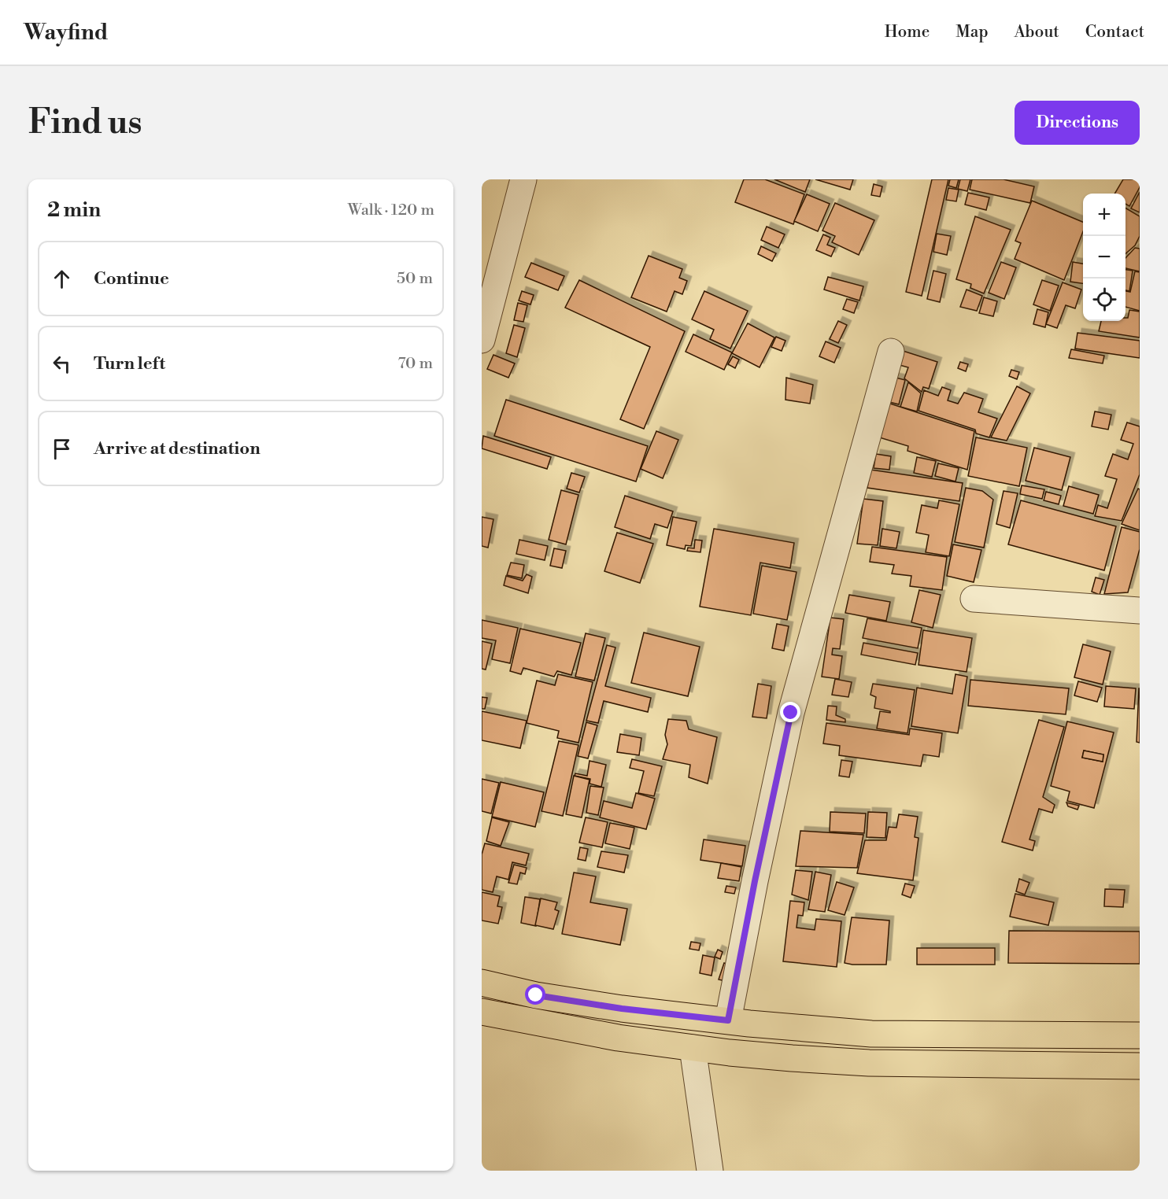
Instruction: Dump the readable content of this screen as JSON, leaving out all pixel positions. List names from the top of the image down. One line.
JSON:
{"page":{"header":"Wayfind","nav":["Home","Map","About","Contact"],"buttons":"Directions","title":"Find us","heading":["2 min","Walk · 120 m"],"map_buttons":["+","−"],"list":[["Continue","50 m"],["Turn left","70 m"],"Arrive at destination"]}}
